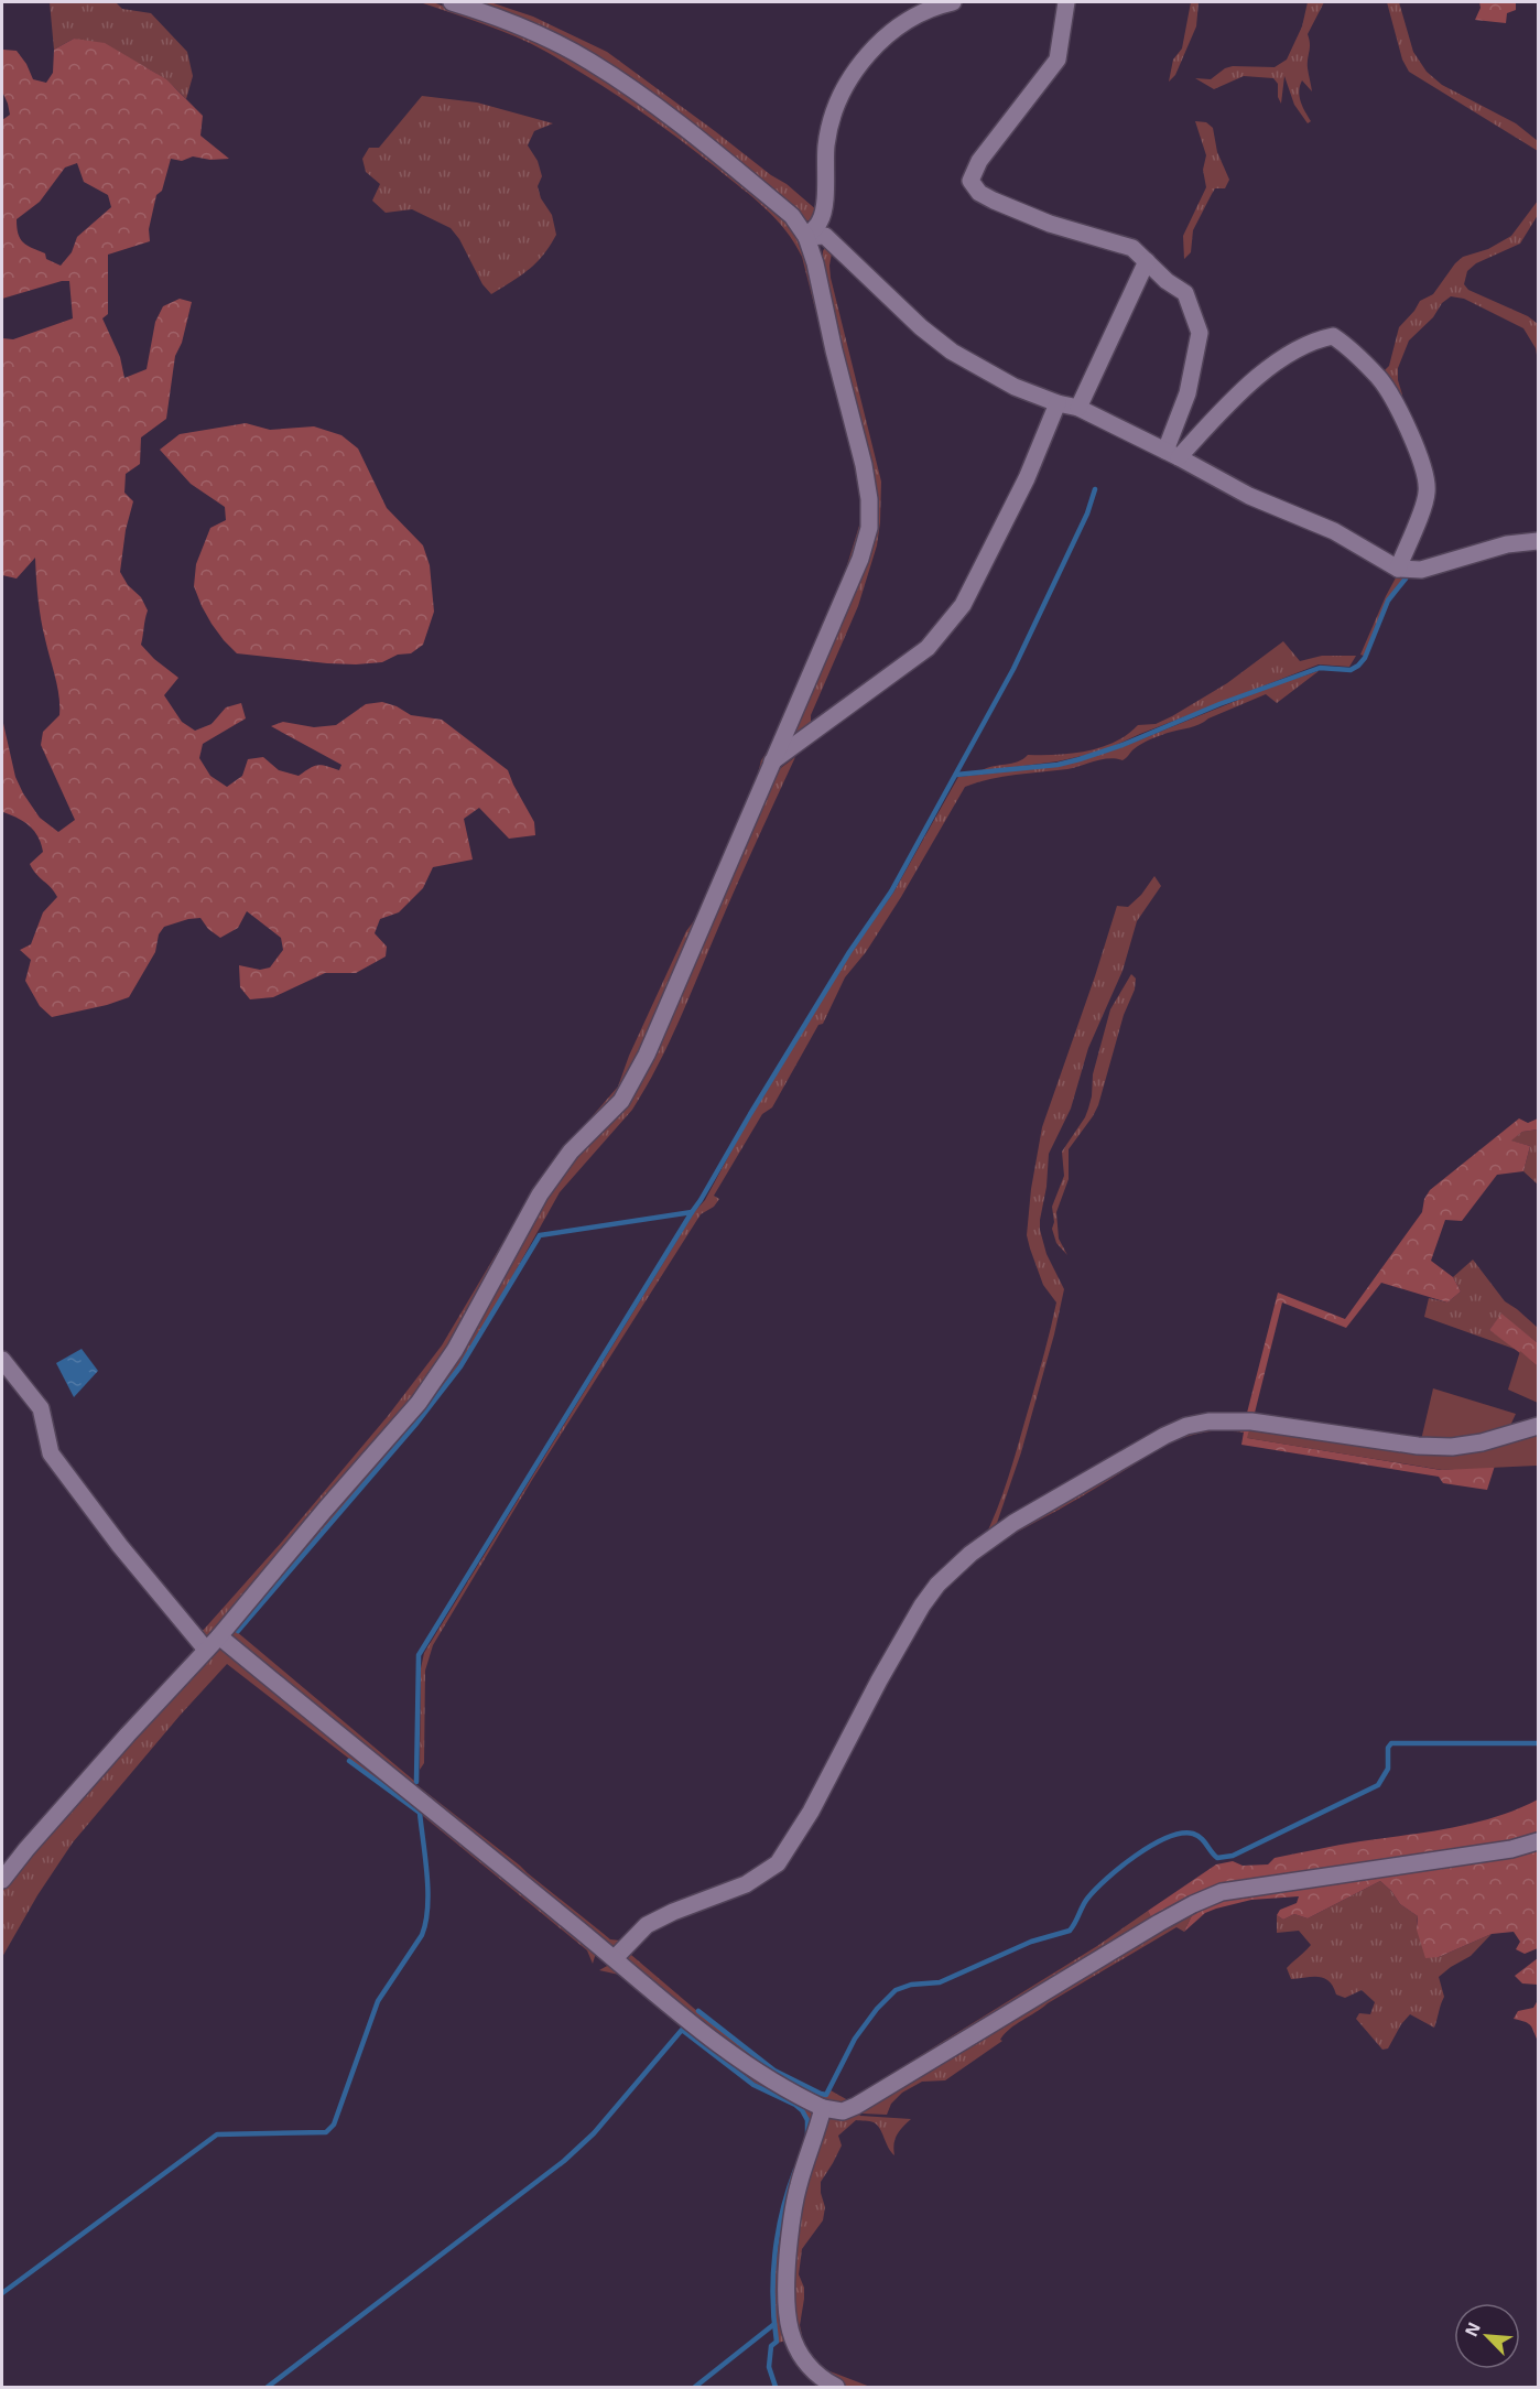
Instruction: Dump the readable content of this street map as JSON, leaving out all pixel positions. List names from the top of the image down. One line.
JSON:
{"north":"top left"}
